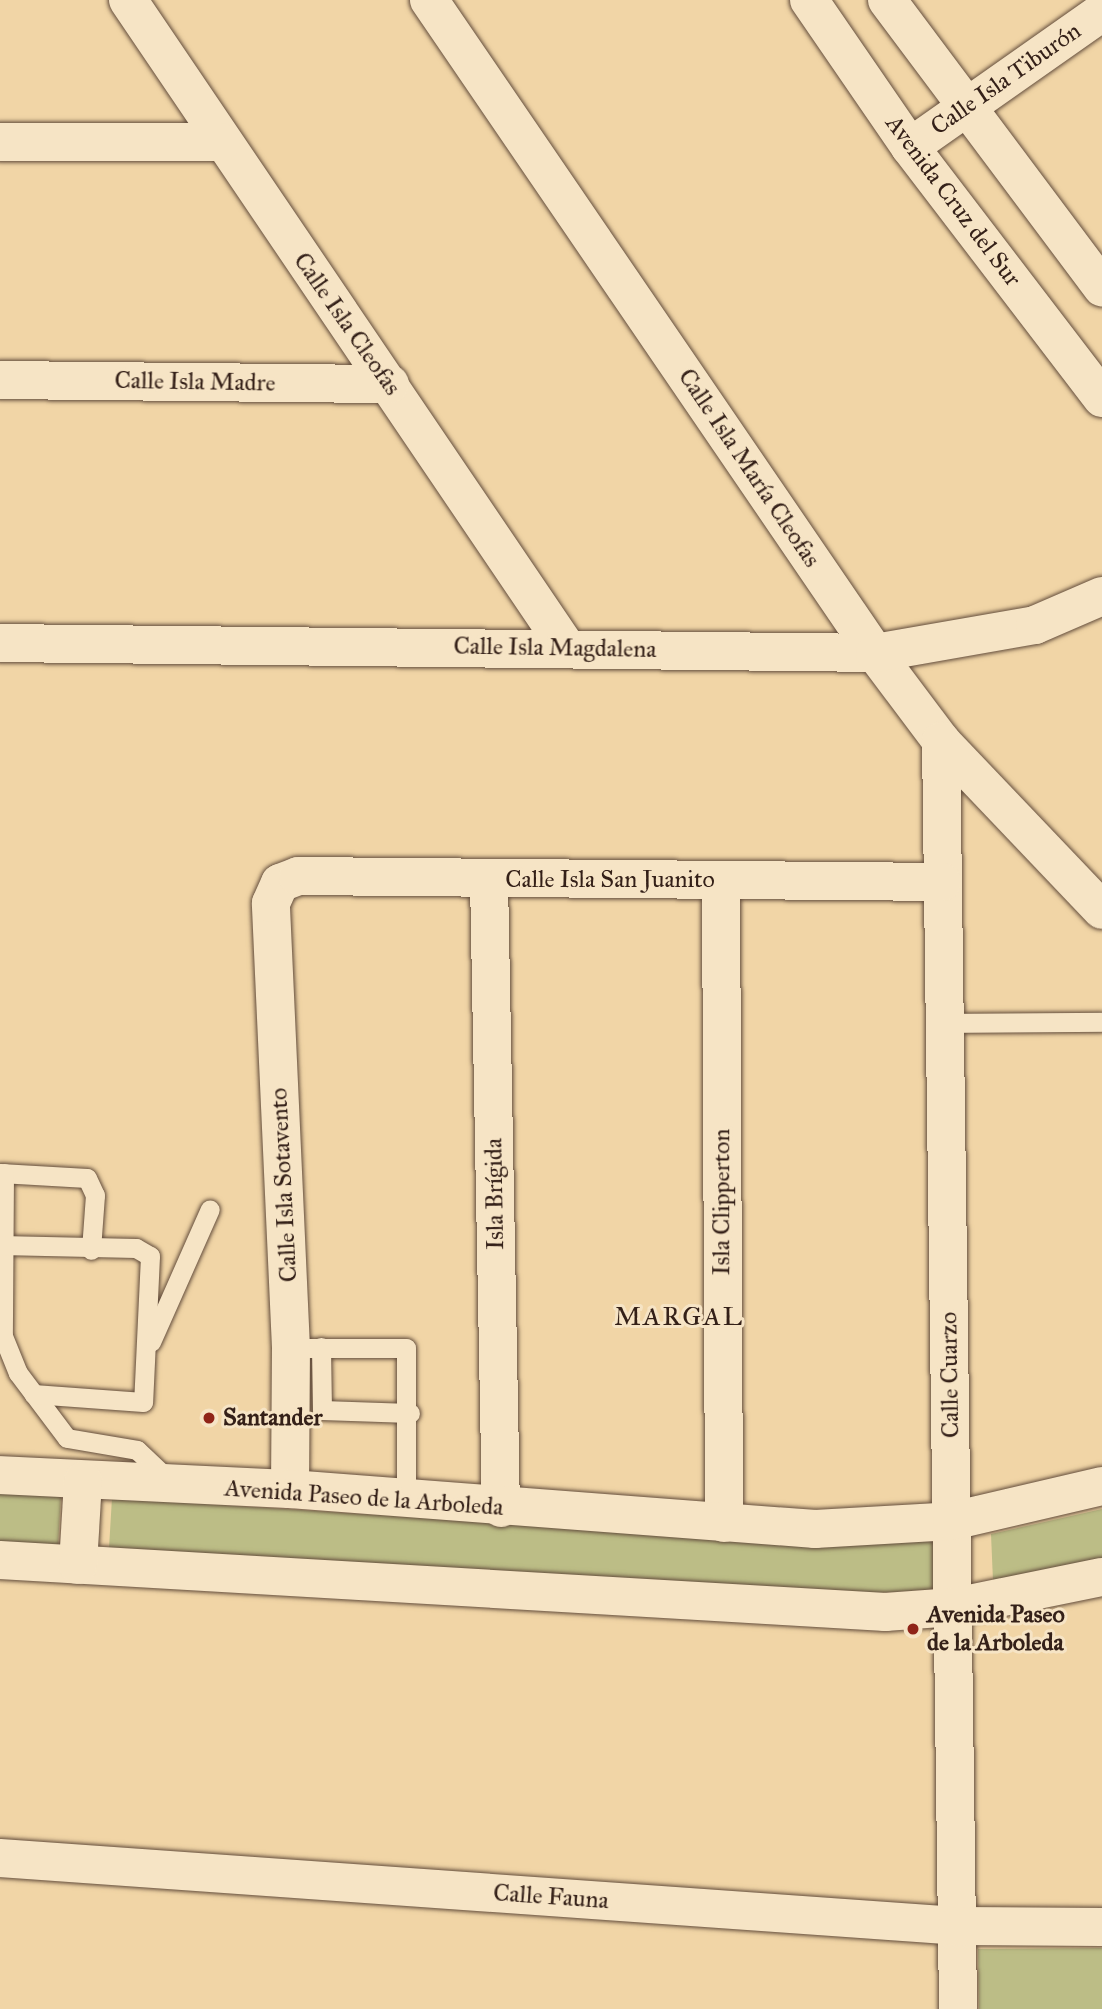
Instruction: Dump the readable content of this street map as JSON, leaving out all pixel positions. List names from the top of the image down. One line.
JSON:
{"streets":{"street":["Calle Isla Tiburón","Avenida Cruz del Sur","Calle Isla Cleofas","Calle Isla Madre","Calle Isla María Cleofas","Calle Isla Magdalena","Calle Isla San Juanito","Calle Isla Sotavento","Isla Brígida","Isla Clipperton","Calle Cuarzo","Avenida Paseo de la Arboleda","Calle Fauna"]},"crossings":[["Calle Isla Tiburón","Avenida Cruz del Sur"],["Calle Isla Cleofas","Calle Isla Madre"],["Calle Isla Cleofas","Calle Isla Magdalena"],["Calle Isla María Cleofas","Calle Isla Magdalena"],["Calle Isla María Cleofas","Calle Cuarzo"],["Calle Isla San Juanito","Calle Isla Sotavento"],["Calle Isla San Juanito","Isla Brígida"],["Calle Isla San Juanito","Isla Clipperton"],["Calle Isla San Juanito","Calle Cuarzo"],["Calle Isla Sotavento","Avenida Paseo de la Arboleda"],["Isla Brígida","Avenida Paseo de la Arboleda"],["Isla Clipperton","Avenida Paseo de la Arboleda"],["Calle Cuarzo","Avenida Paseo de la Arboleda"],["Calle Cuarzo","Calle Fauna"]],"districts":["MARGAL"],"places":["Santander","Avenida Paseo de la Arboleda"]}
